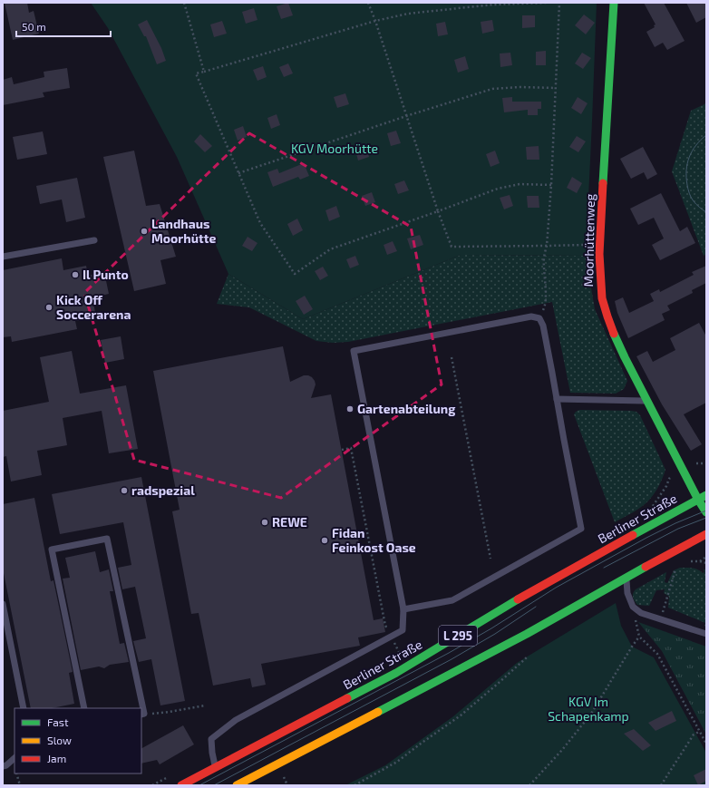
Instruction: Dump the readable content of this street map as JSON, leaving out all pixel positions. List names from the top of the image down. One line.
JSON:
{"streets":{"main road":["Moorhüttenweg","Berliner Straße","L 295"]},"crossings":[["Moorhüttenweg","Berliner Straße"]],"parks":["KGV Moorhütte","KGV Im Schapenkamp"],"places":["Landhaus Moorhütte","Il Punto","Kick Off Soccerarena","Gartenabteilung","radspezial","REWE","Fidan Feinkost Oase"],"legend":["Fast","Slow","Jam"],"scale_bar":"50 m"}
